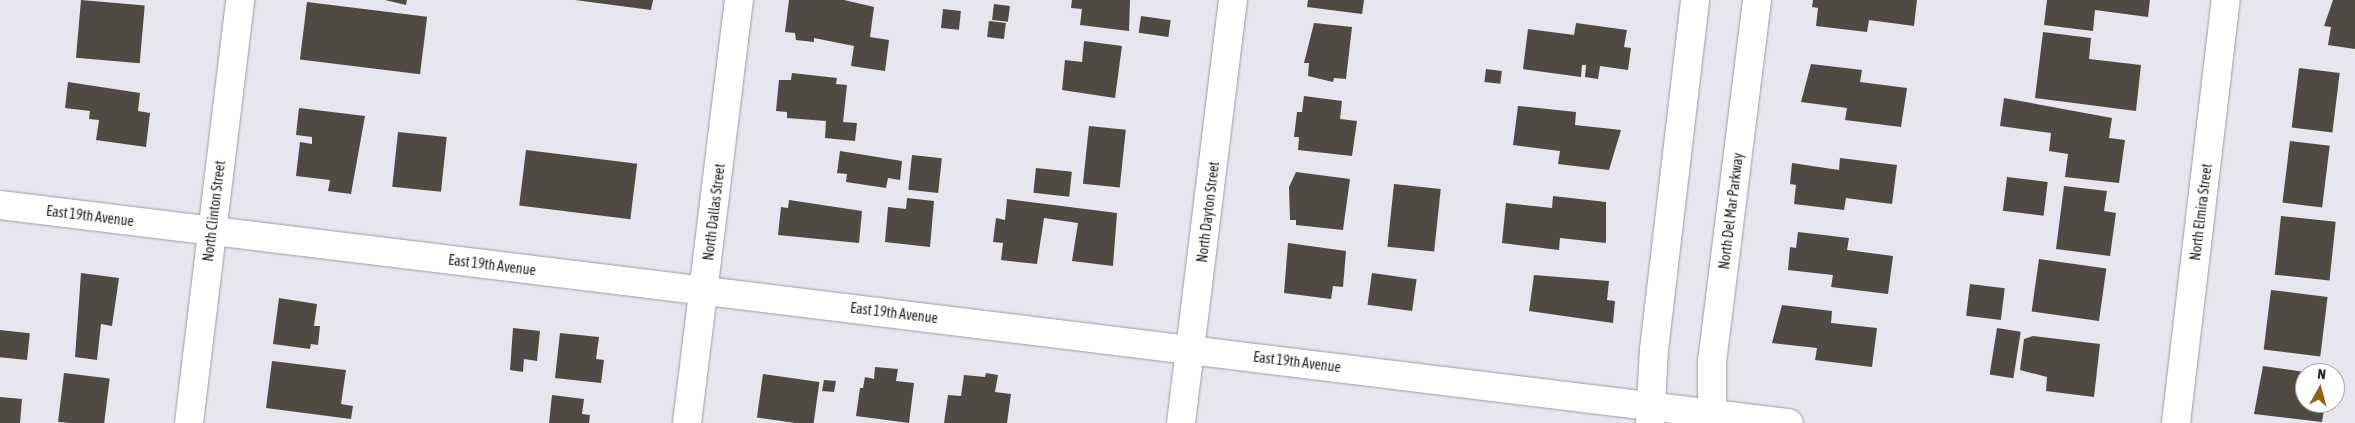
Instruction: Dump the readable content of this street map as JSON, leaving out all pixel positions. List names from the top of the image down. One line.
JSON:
{"streets":{"street":["North Clinton Street","North Del Mar Parkway","North Dallas Street","North Dayton Street","North Elmira Street","East 19th Avenue"]},"crossings":[["North Clinton Street","East 19th Avenue"],["North Del Mar Parkway","East 19th Avenue"],["North Dallas Street","East 19th Avenue"],["North Dayton Street","East 19th Avenue"]],"north":"top"}
